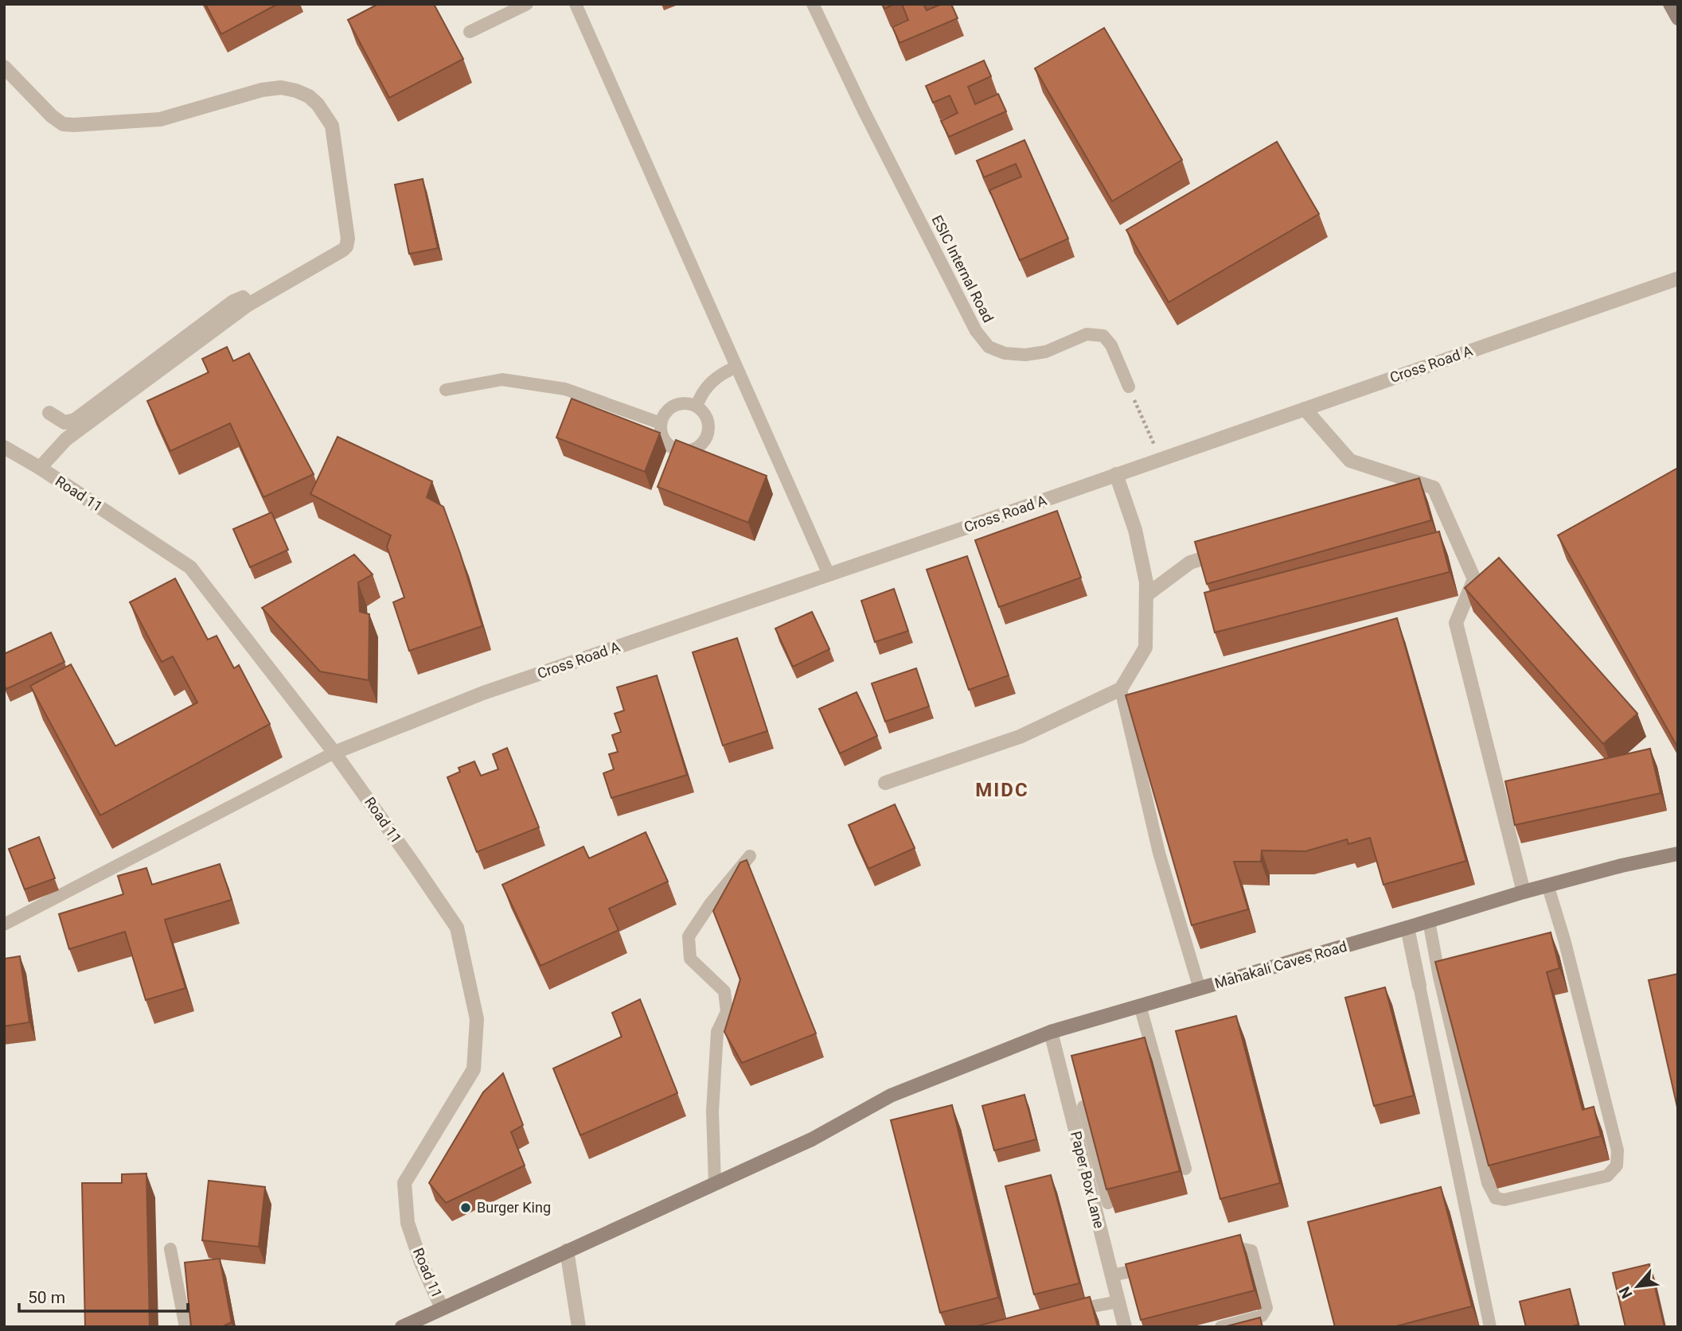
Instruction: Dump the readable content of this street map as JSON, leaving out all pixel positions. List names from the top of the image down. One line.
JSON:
{"streets":{"main road":["Mahakali Caves Road"],"street":["Cross Road A","Road 11","Paper Box Lane"],"lane":["ESIC Internal Road"]},"crossings":[["Cross Road A","Road 11"],["Road 11","Mahakali Caves Road"],["Mahakali Caves Road","Paper Box Lane"]],"districts":["MIDC"],"places":["Burger King"],"scale_bar":"50 m","north":"bottom left"}
